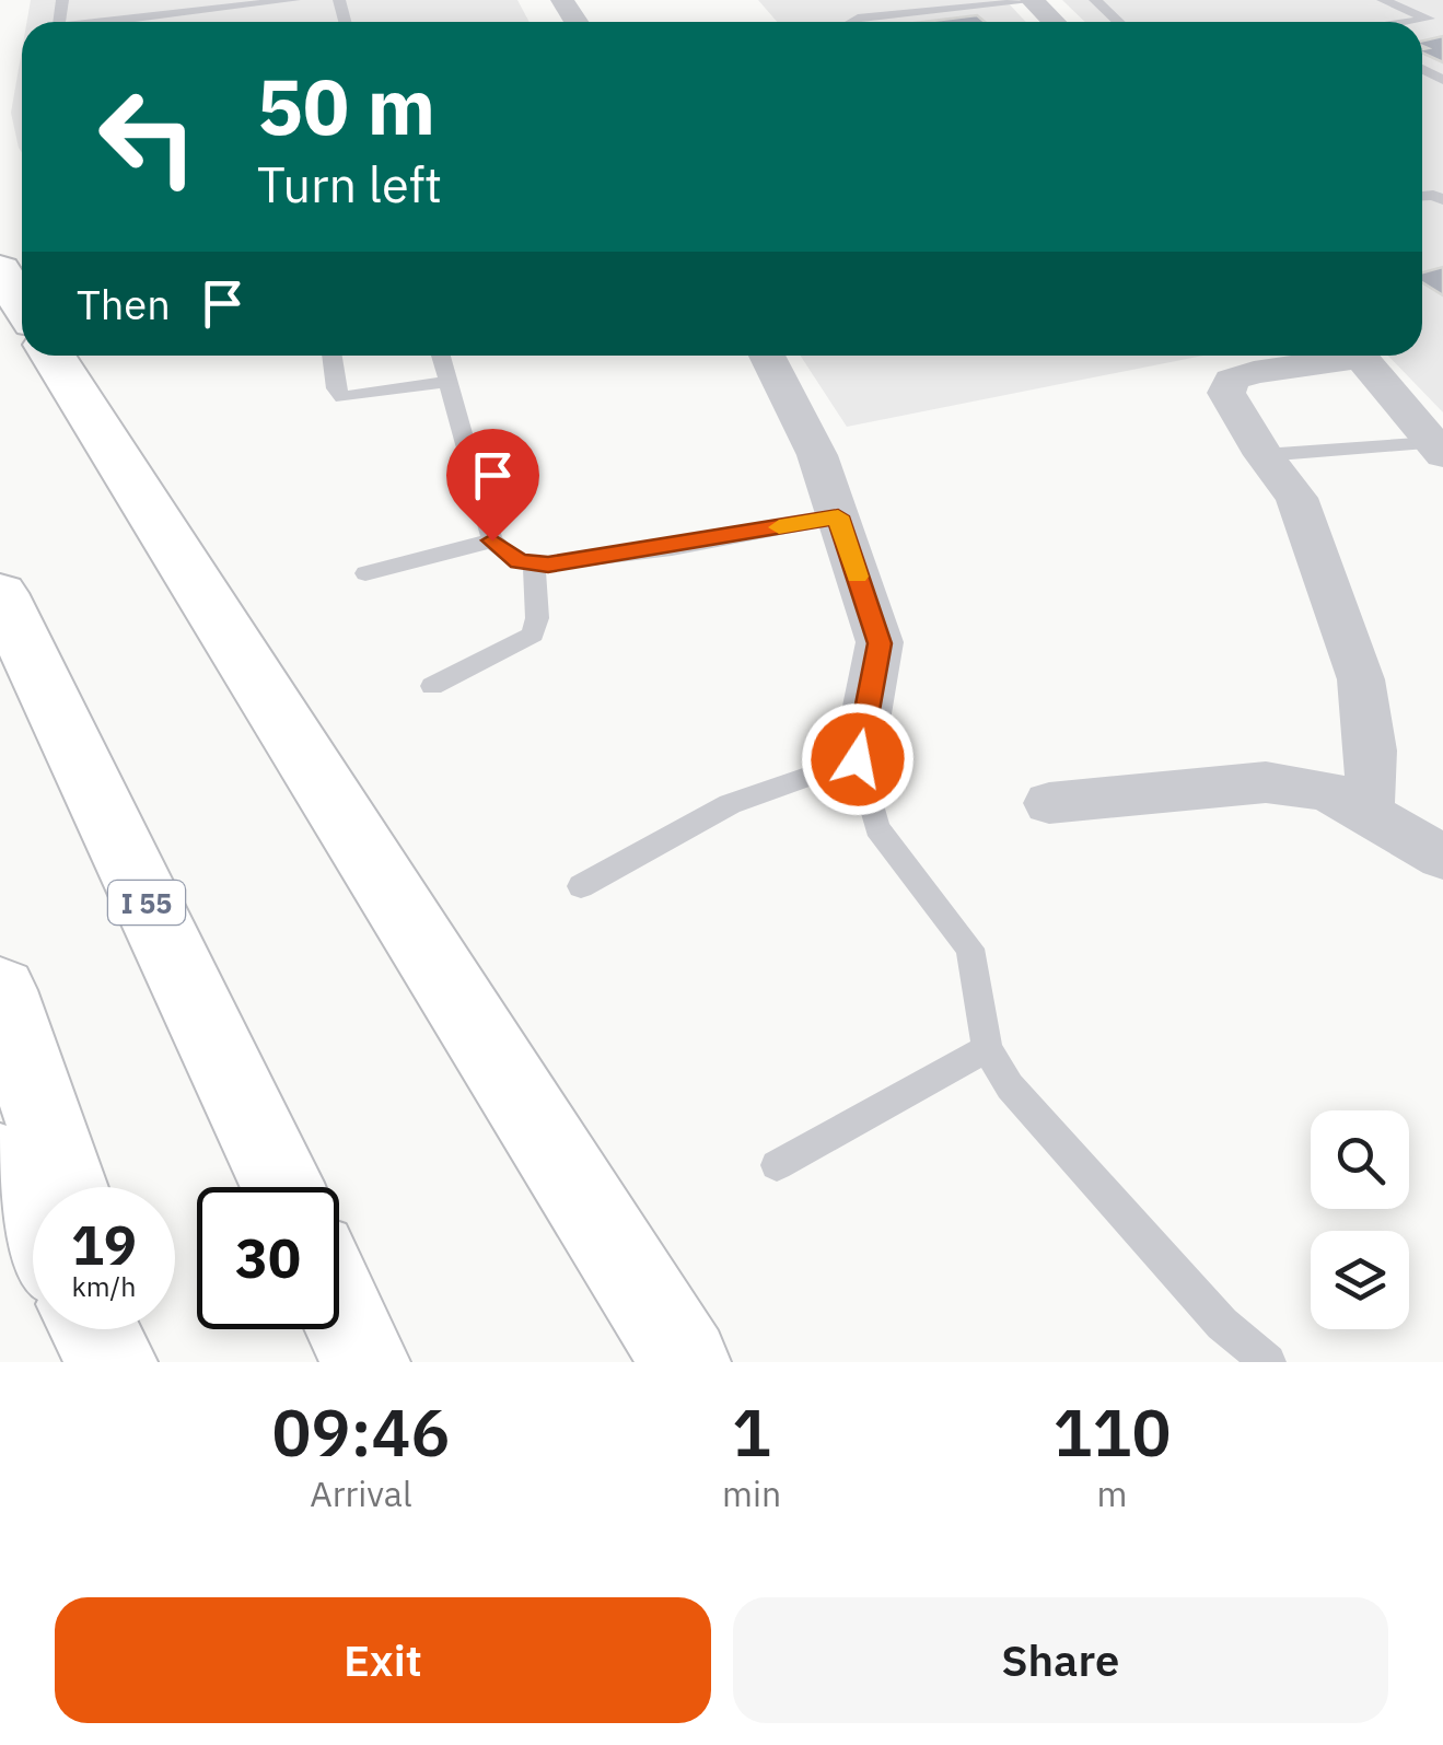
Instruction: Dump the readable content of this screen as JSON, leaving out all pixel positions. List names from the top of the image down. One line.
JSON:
{"streets":{"highway":["I 55"]},"page":{"turn":["50 m","Turn left"],"then":"Then","speed":"19 km/h","limit":"30","eta":["09:46","Arrival","1","min","110","m"],"buttons":["Exit","Share"]}}
